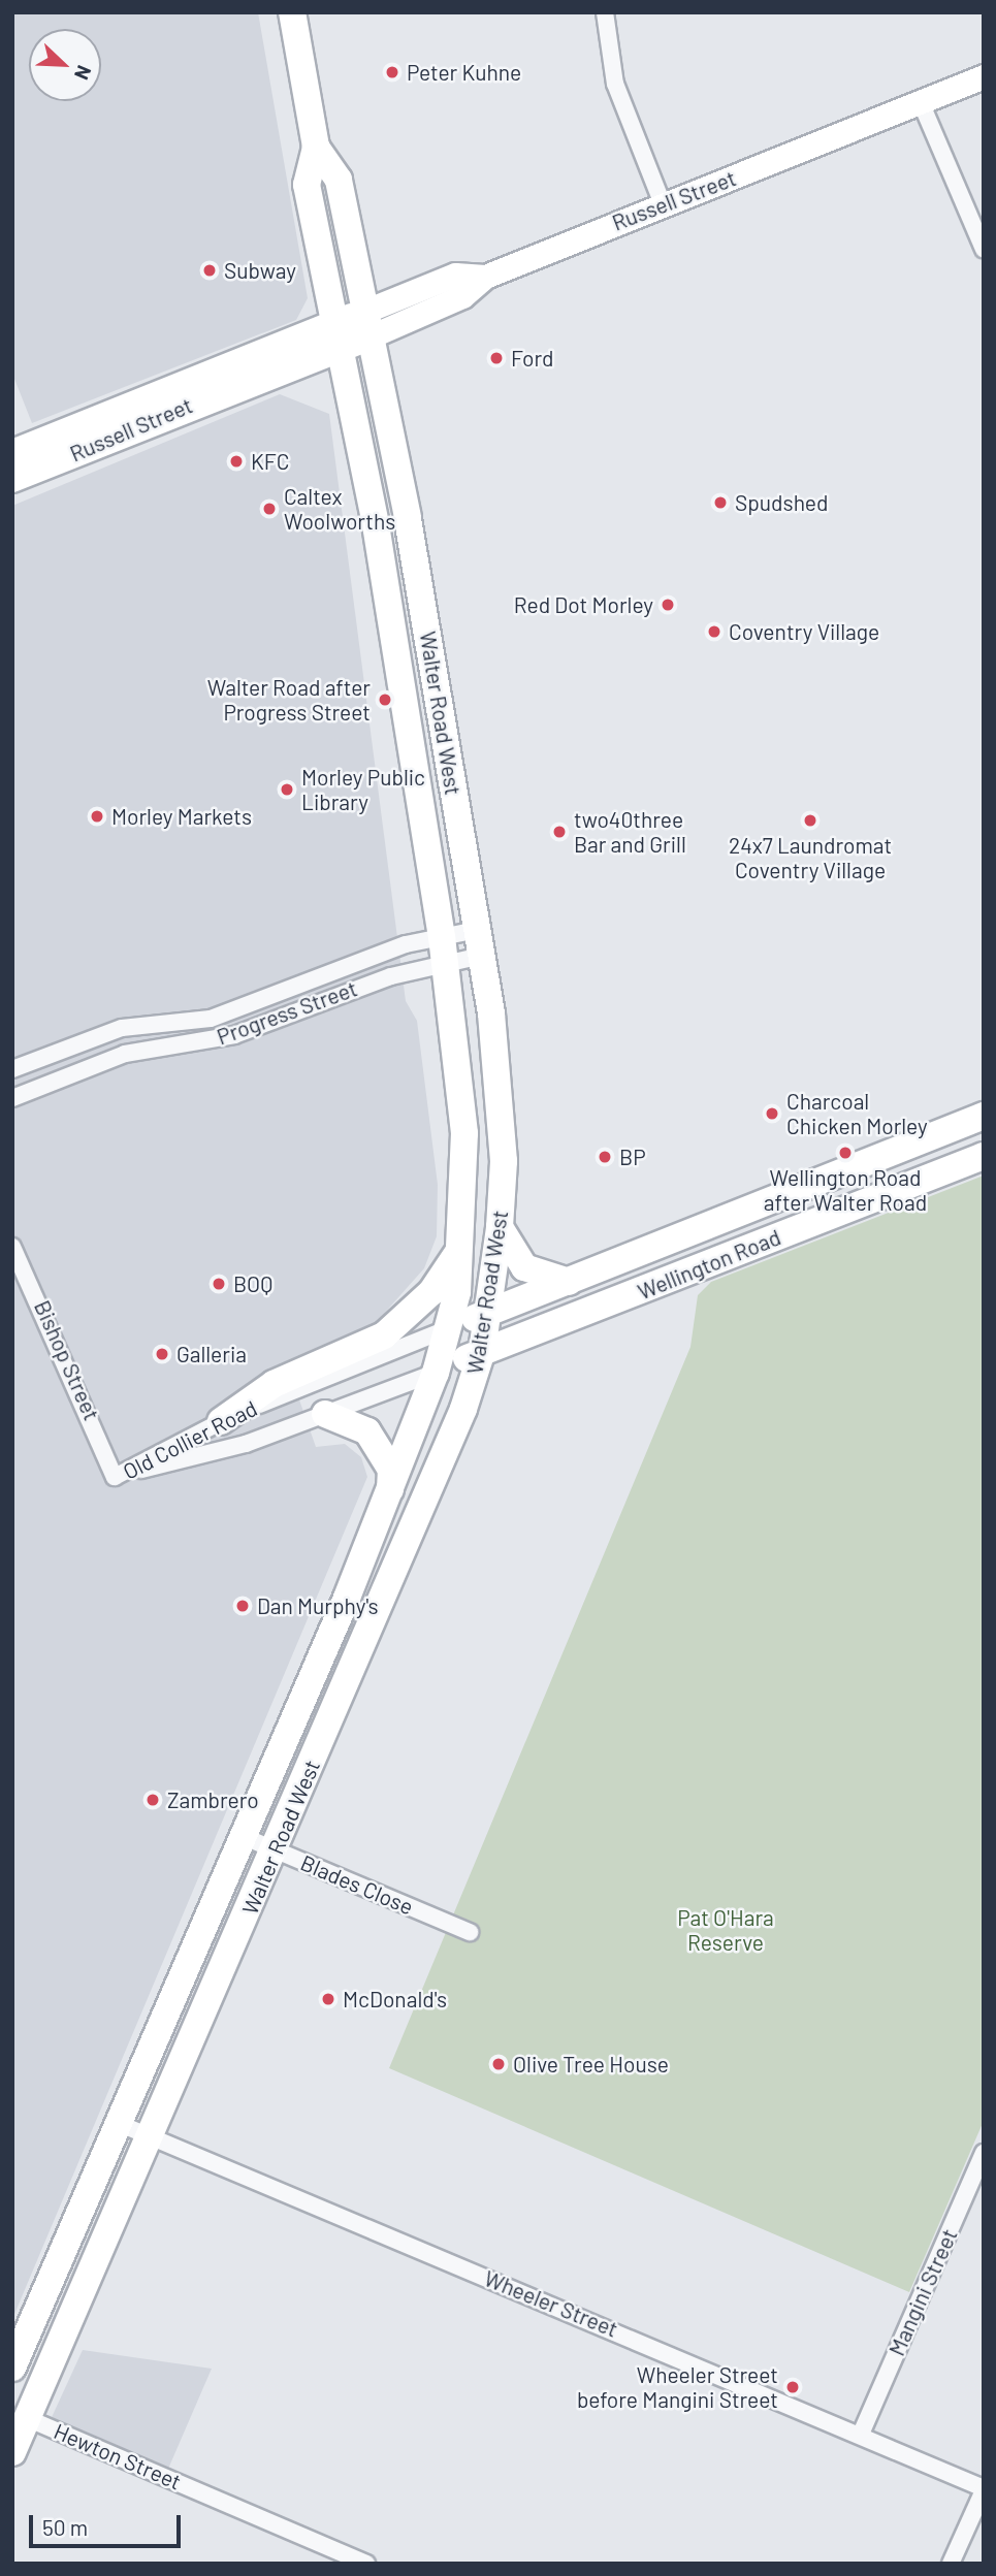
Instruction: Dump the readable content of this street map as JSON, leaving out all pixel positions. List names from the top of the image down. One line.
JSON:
{"streets":{"main road":["Russell Street","Walter Road West","Wellington Road"],"street":["Progress Street","Bishop Street","Old Collier Road","Blades Close","Mangini Street","Wheeler Street","Hewton Street"]},"crossings":[["Russell Street","Walter Road West"],["Walter Road West","Progress Street"],["Walter Road West","Wellington Road"],["Walter Road West","Old Collier Road"],["Walter Road West","Blades Close"],["Walter Road West","Wheeler Street"],["Walter Road West","Hewton Street"],["Wellington Road","Old Collier Road"],["Bishop Street","Old Collier Road"],["Mangini Street","Wheeler Street"]],"parks":["Pat O'Hara Reserve"],"places":["Peter Kuhne","Subway","Ford","KFC","Spudshed","Caltex Woolworths","Red Dot Morley","Coventry Village","Walter Road after Progress Street","Morley Public Library","Morley Markets","24x7 Laundromat Coventry Village","two40three Bar and Grill","Charcoal Chicken Morley","Wellington Road after Walter Road","BP","BOQ","Galleria","Dan Murphy's","Zambrero","McDonald's","Olive Tree House","Wheeler Street before Mangini Street"],"scale_bar":"50 m","north":"bottom right"}
